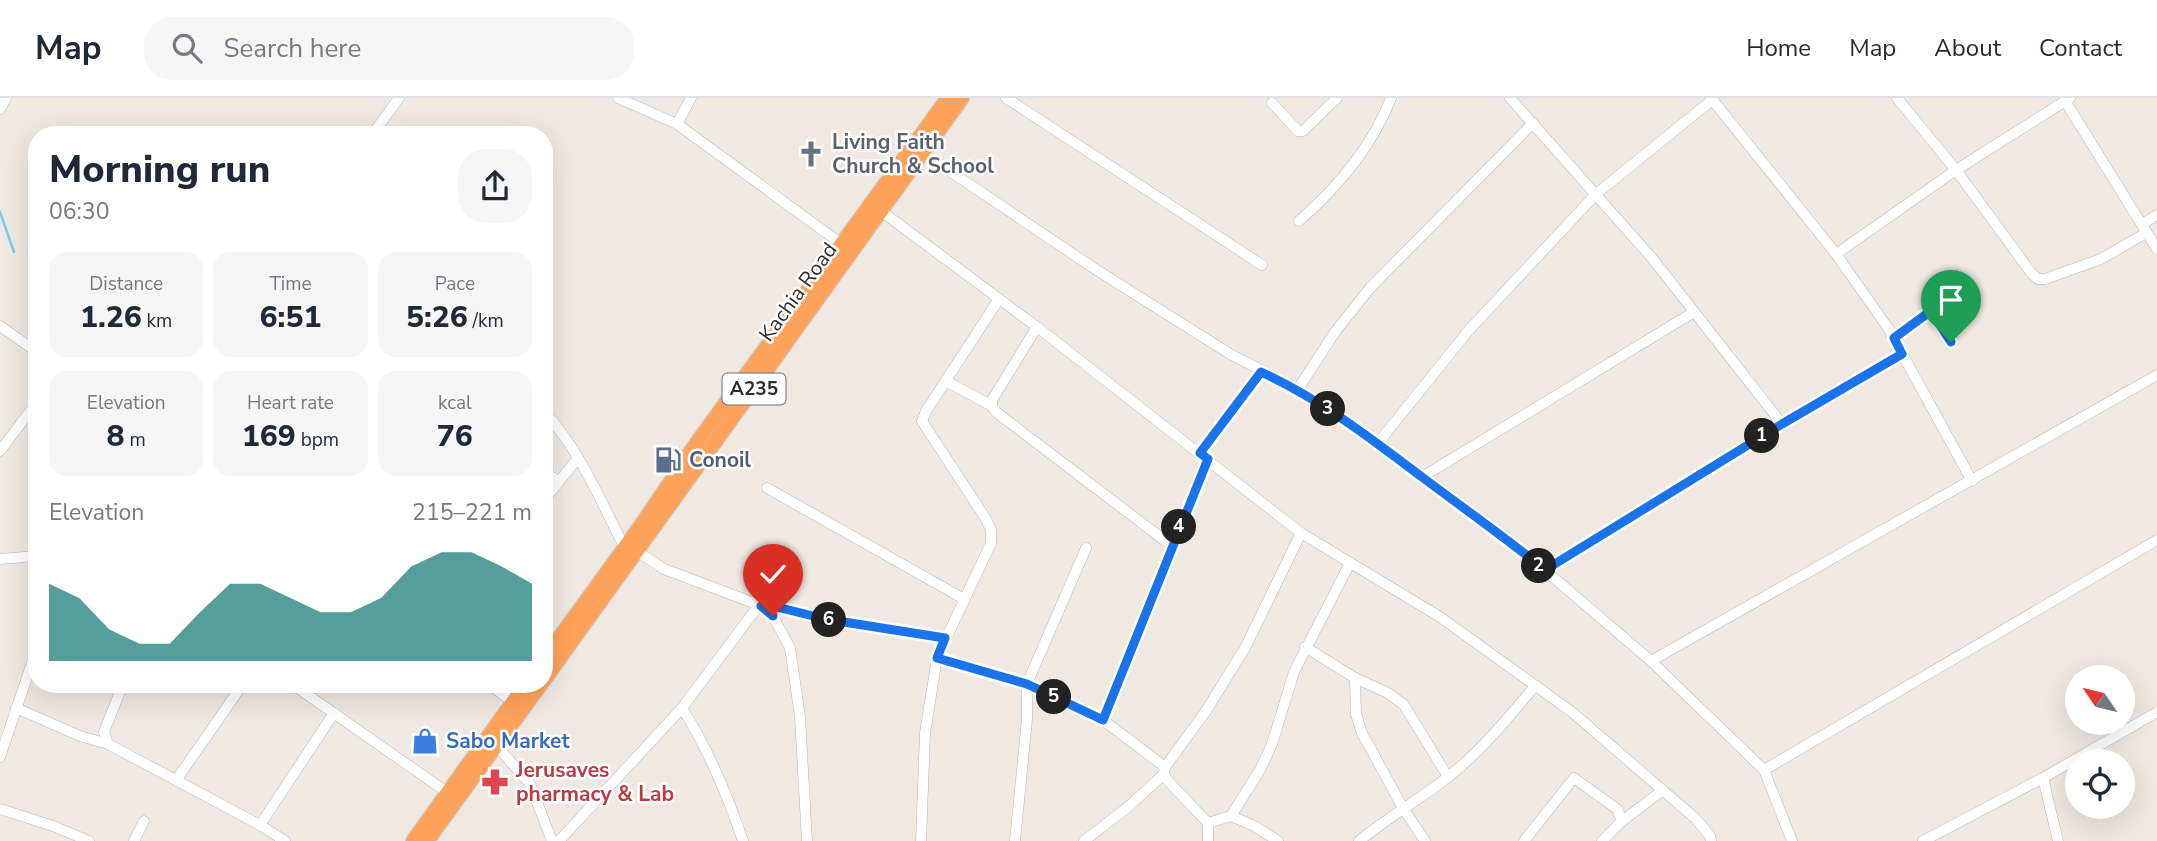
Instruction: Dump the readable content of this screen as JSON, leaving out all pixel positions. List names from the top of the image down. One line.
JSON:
{"streets":{"highway":["Kachia Road","A235"]},"places":{"church":["Living Faith Church & School"],"fuel station":["Conoil"],"shop":["Sabo Market"],"pharmacy":["Jerusaves pharmacy & Lab"]},"north":"top left","page":{"header":"Map","search":"Search here","nav":["Home","Map","About","Contact"],"heading":["Morning run","06:30"],"stats":[["Distance","1.26 km"],["Time","6:51"],["Pace","5:26 /km"],["Elevation","8 m"],["Heart rate","169 bpm"],["kcal","76"]],"pins":["3","1","4","2","6","5"],"chart":["Elevation","215–221 m"]}}
